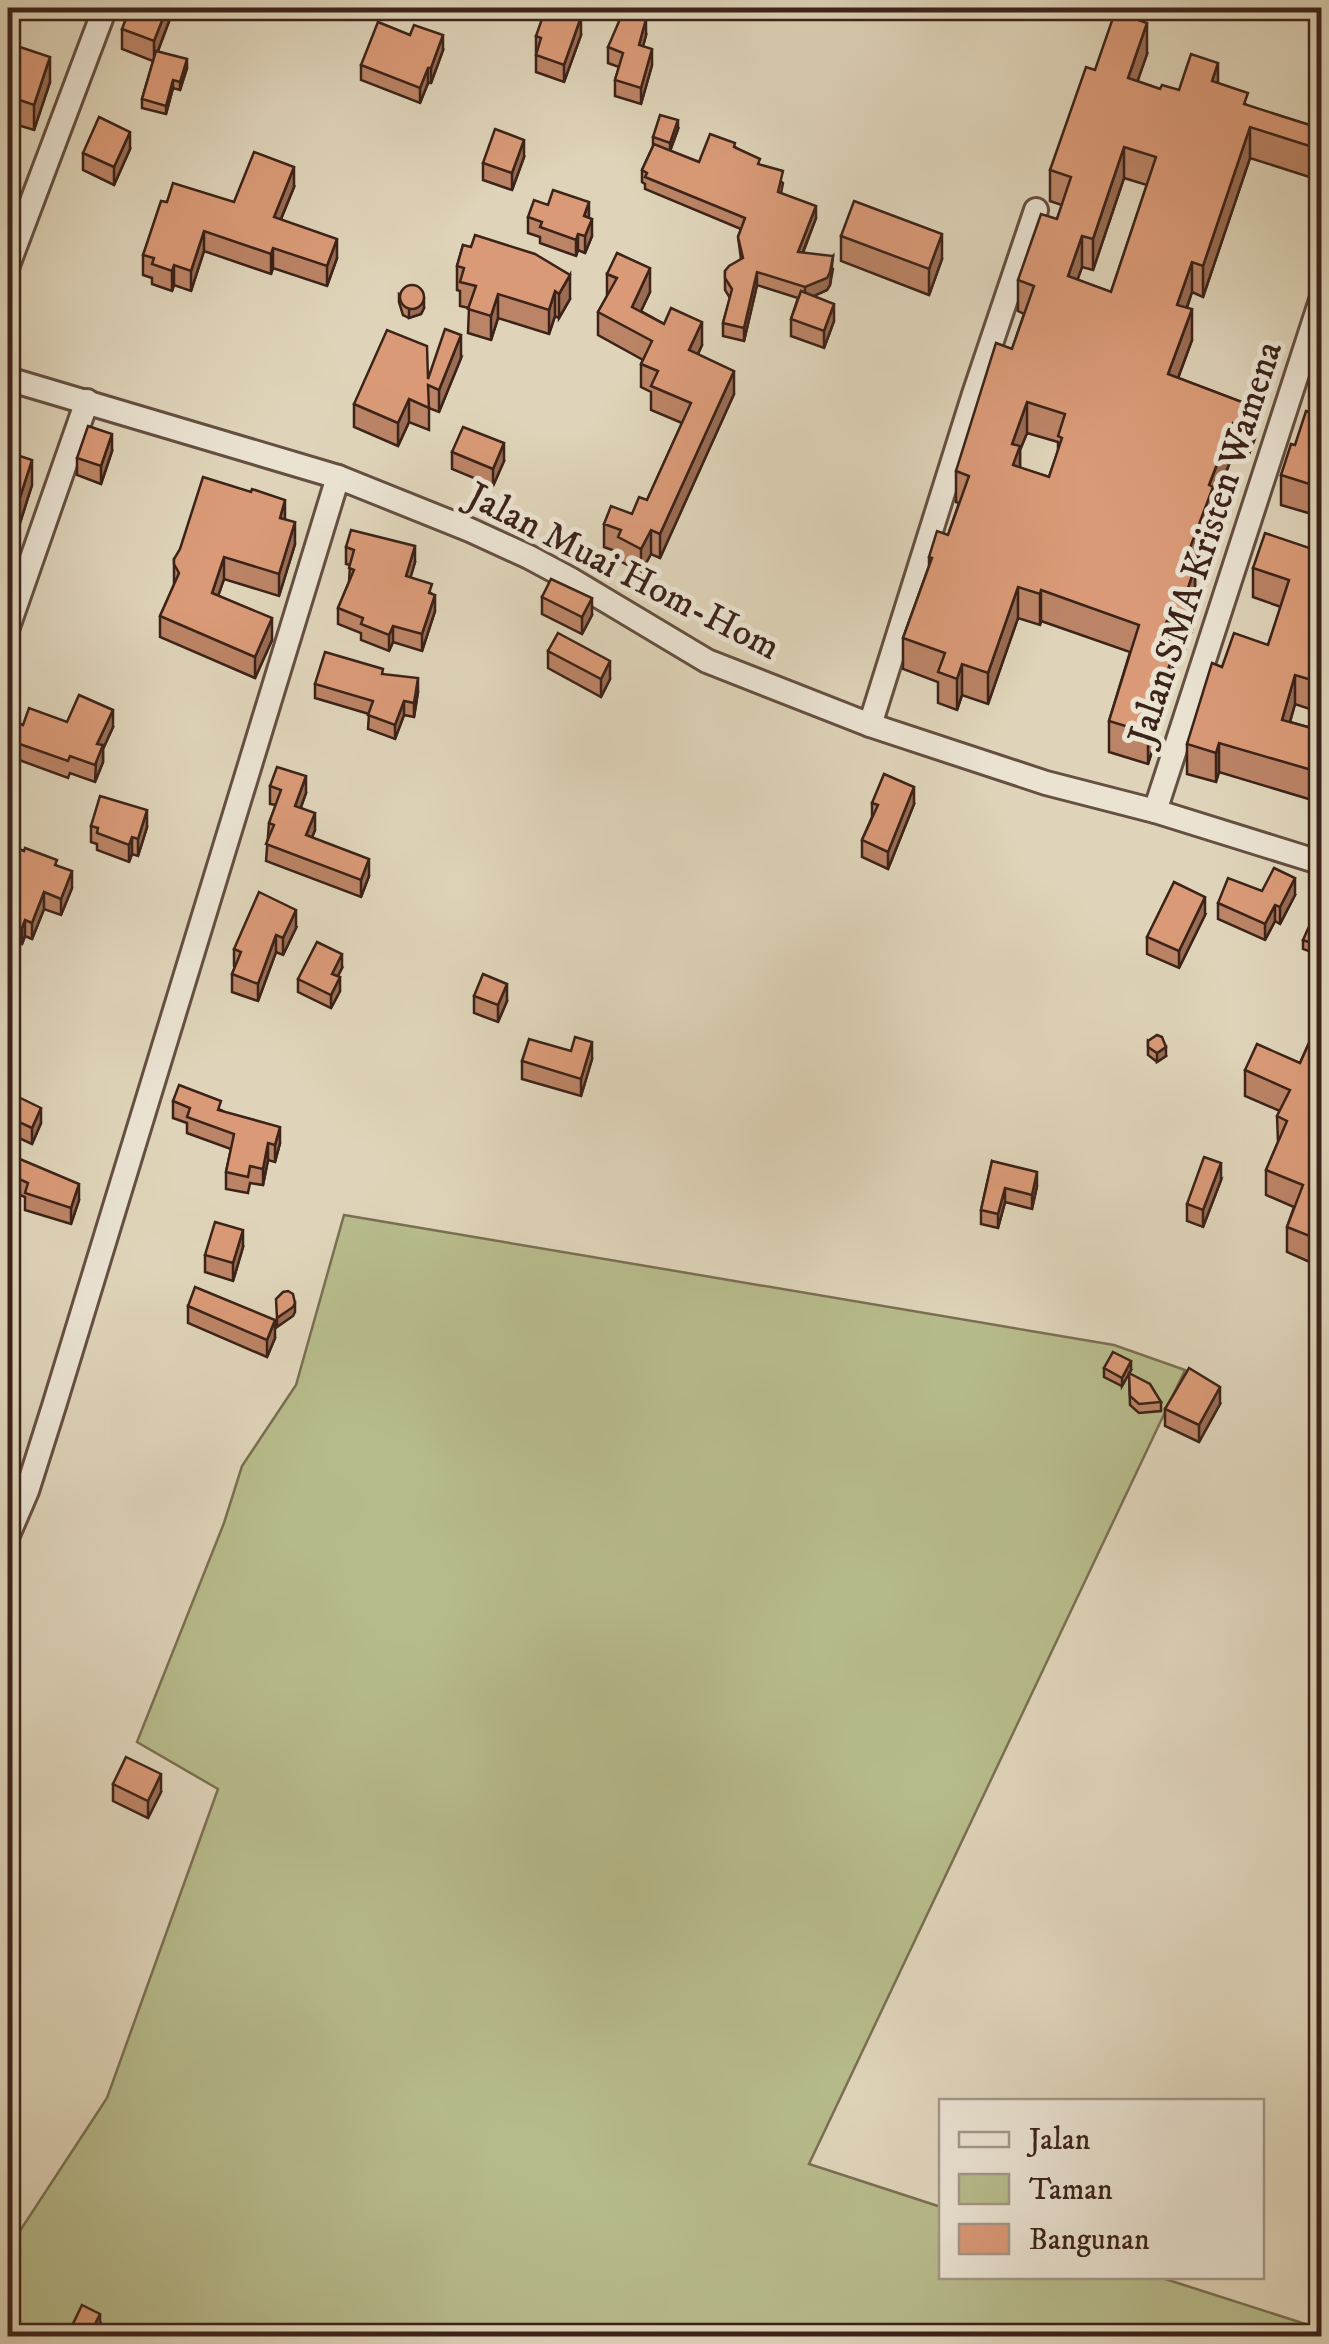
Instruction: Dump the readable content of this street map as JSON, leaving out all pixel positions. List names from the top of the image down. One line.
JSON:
{"streets":{"street":["Jalan SMA Kristen Wamena","Jalan Muai Hom-Hom"]},"crossings":[["Jalan SMA Kristen Wamena","Jalan Muai Hom-Hom"]],"legend":["Jalan","Taman","Bangunan"]}
